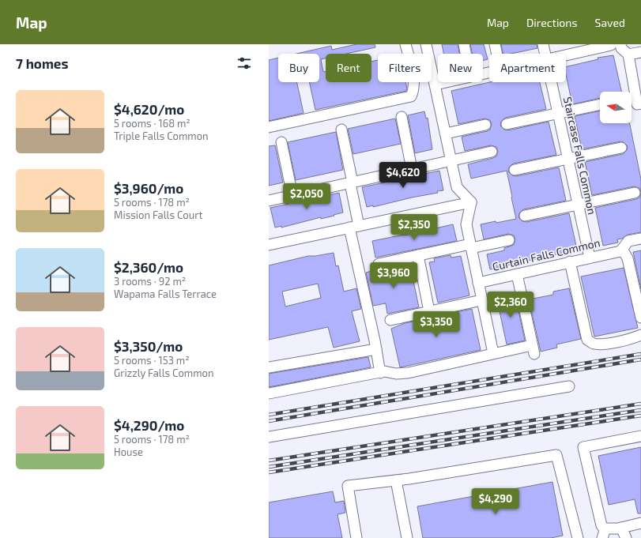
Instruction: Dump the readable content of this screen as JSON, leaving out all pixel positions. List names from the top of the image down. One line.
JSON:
{"streets":{"street":["Staircase Falls Common","Curtain Falls Common"]},"crossings":[["Staircase Falls Common","Curtain Falls Common"]],"north":"left","page":{"header":"Map","nav":["Map","Directions","Saved"],"heading":"7 homes","chip":["Buy","Rent","Filters","New","Apartment"],"list":[{"name":"$4,620/mo","note":"5 rooms · 168 m² · Triple Falls Common"},{"name":"$3,960/mo","note":"5 rooms · 178 m² · Mission Falls Court"},{"name":"$2,360/mo","note":"3 rooms · 92 m² · Wapama Falls Terrace"},{"name":"$3,350/mo","note":"5 rooms · 153 m² · Grizzly Falls Common"},{"name":"$4,290/mo","note":"5 rooms · 178 m² · House"}],"price":["$4,620","$2,050","$2,350","$3,960","$2,360","$3,350","$4,290"]}}
